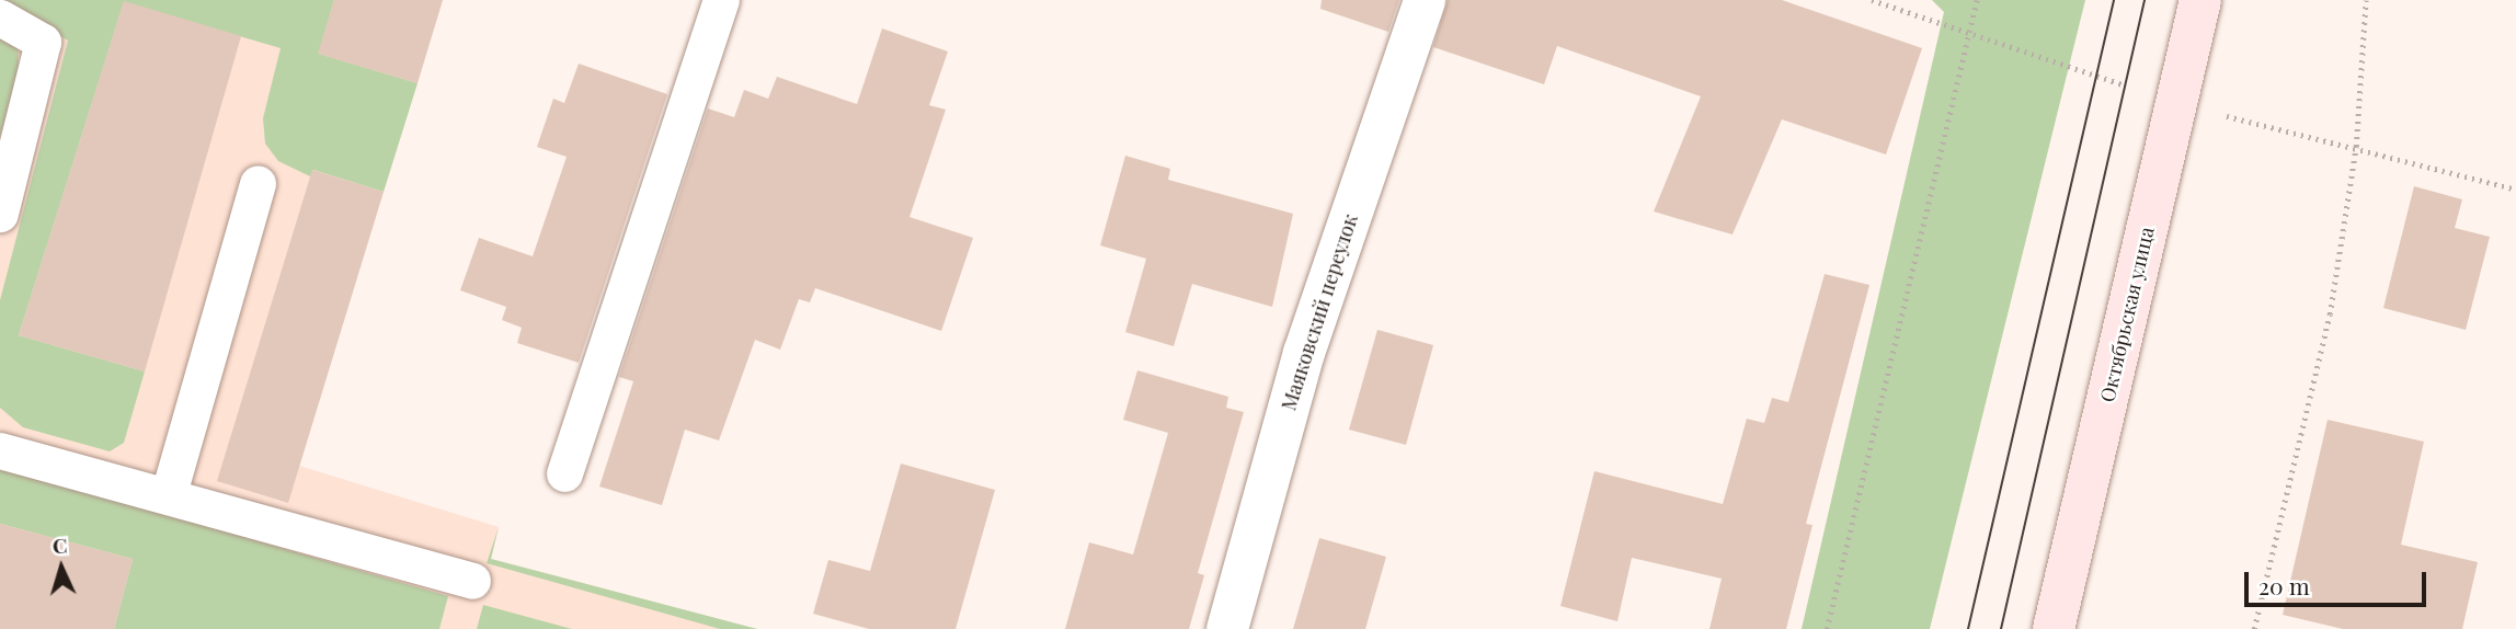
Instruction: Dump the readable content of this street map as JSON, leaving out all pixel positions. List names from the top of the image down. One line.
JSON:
{"streets":{"main road":["Октябрьская улица"],"street":["Маяковский переулок"]},"scale_bar":"20 m","north":"top"}
